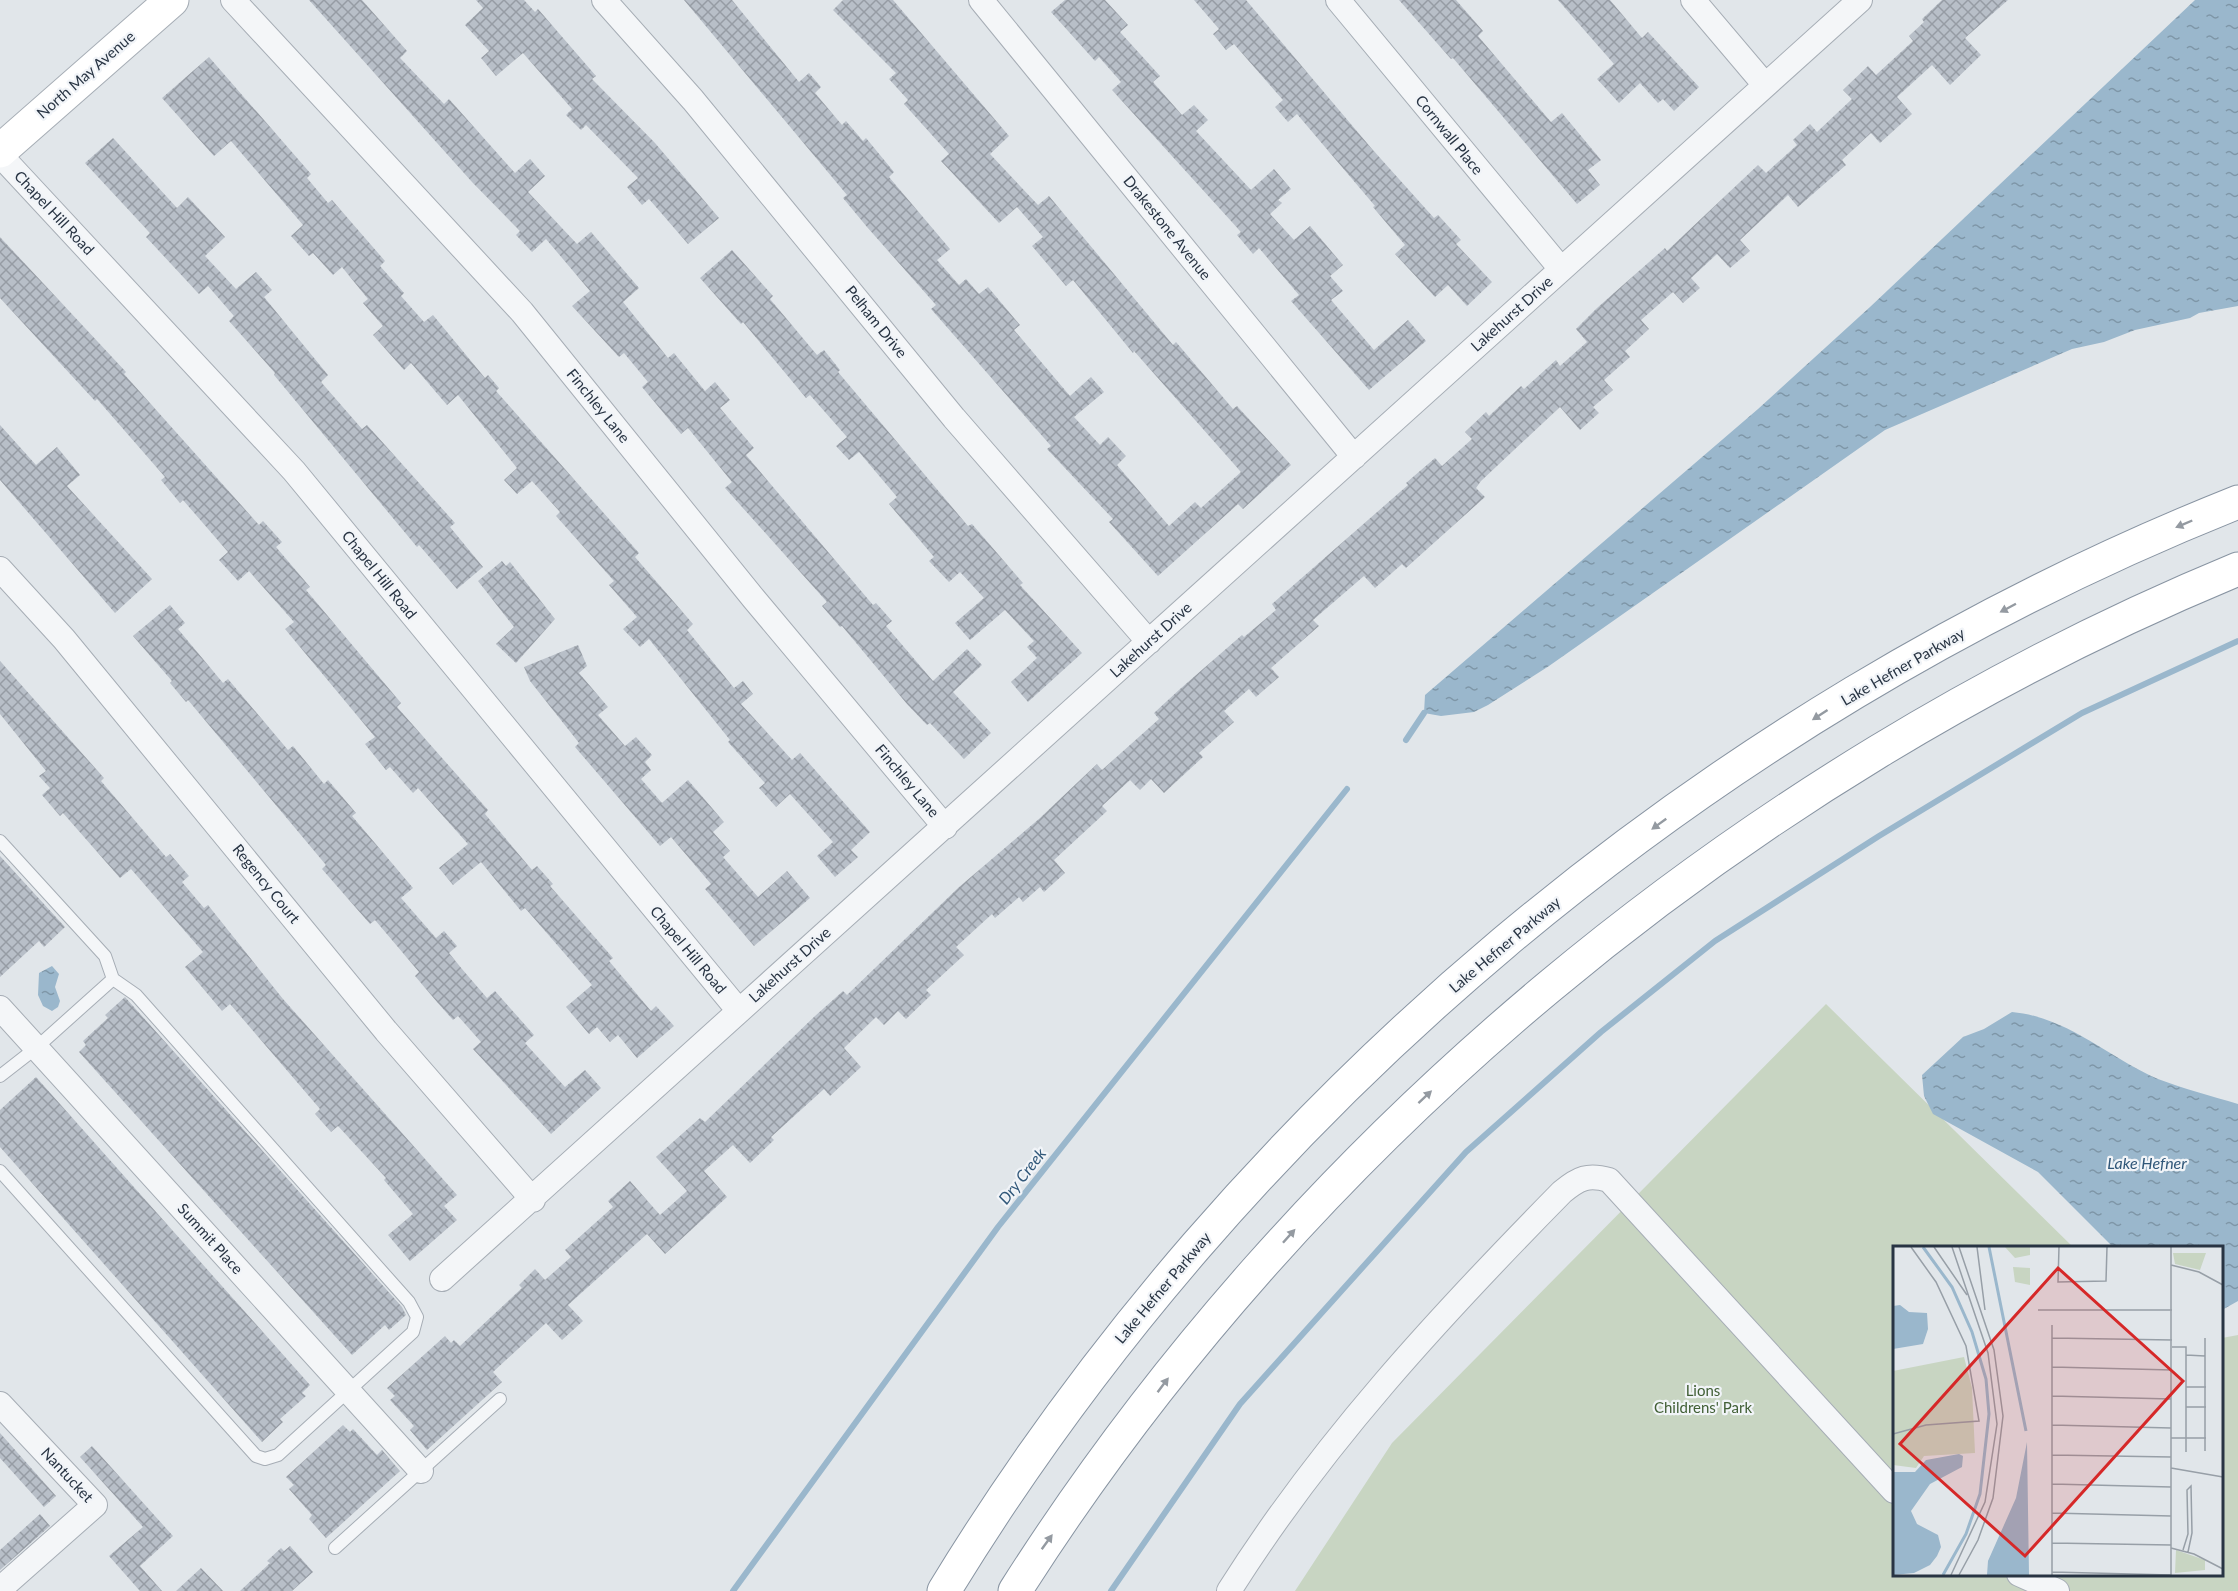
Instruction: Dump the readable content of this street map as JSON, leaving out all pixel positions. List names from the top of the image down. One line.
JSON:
{"streets":{"main road":["North May Avenue","Lake Hefner Parkway"],"street":["Cornwall Place","Chapel Hill Road","Drakestone Avenue","Lakehurst Drive","Pelham Drive","Finchley Lane","Regency Court","Summit Place","Nantucket"]},"crossings":[["North May Avenue","Chapel Hill Road"],["Cornwall Place","Lakehurst Drive"],["Chapel Hill Road","Lakehurst Drive"],["Drakestone Avenue","Lakehurst Drive"],["Lakehurst Drive","Pelham Drive"],["Lakehurst Drive","Finchley Lane"],["Lakehurst Drive","Regency Court"]],"water":["Lake Hefner","Dry Creek"],"parks":["Lions Childrens' Park"]}
